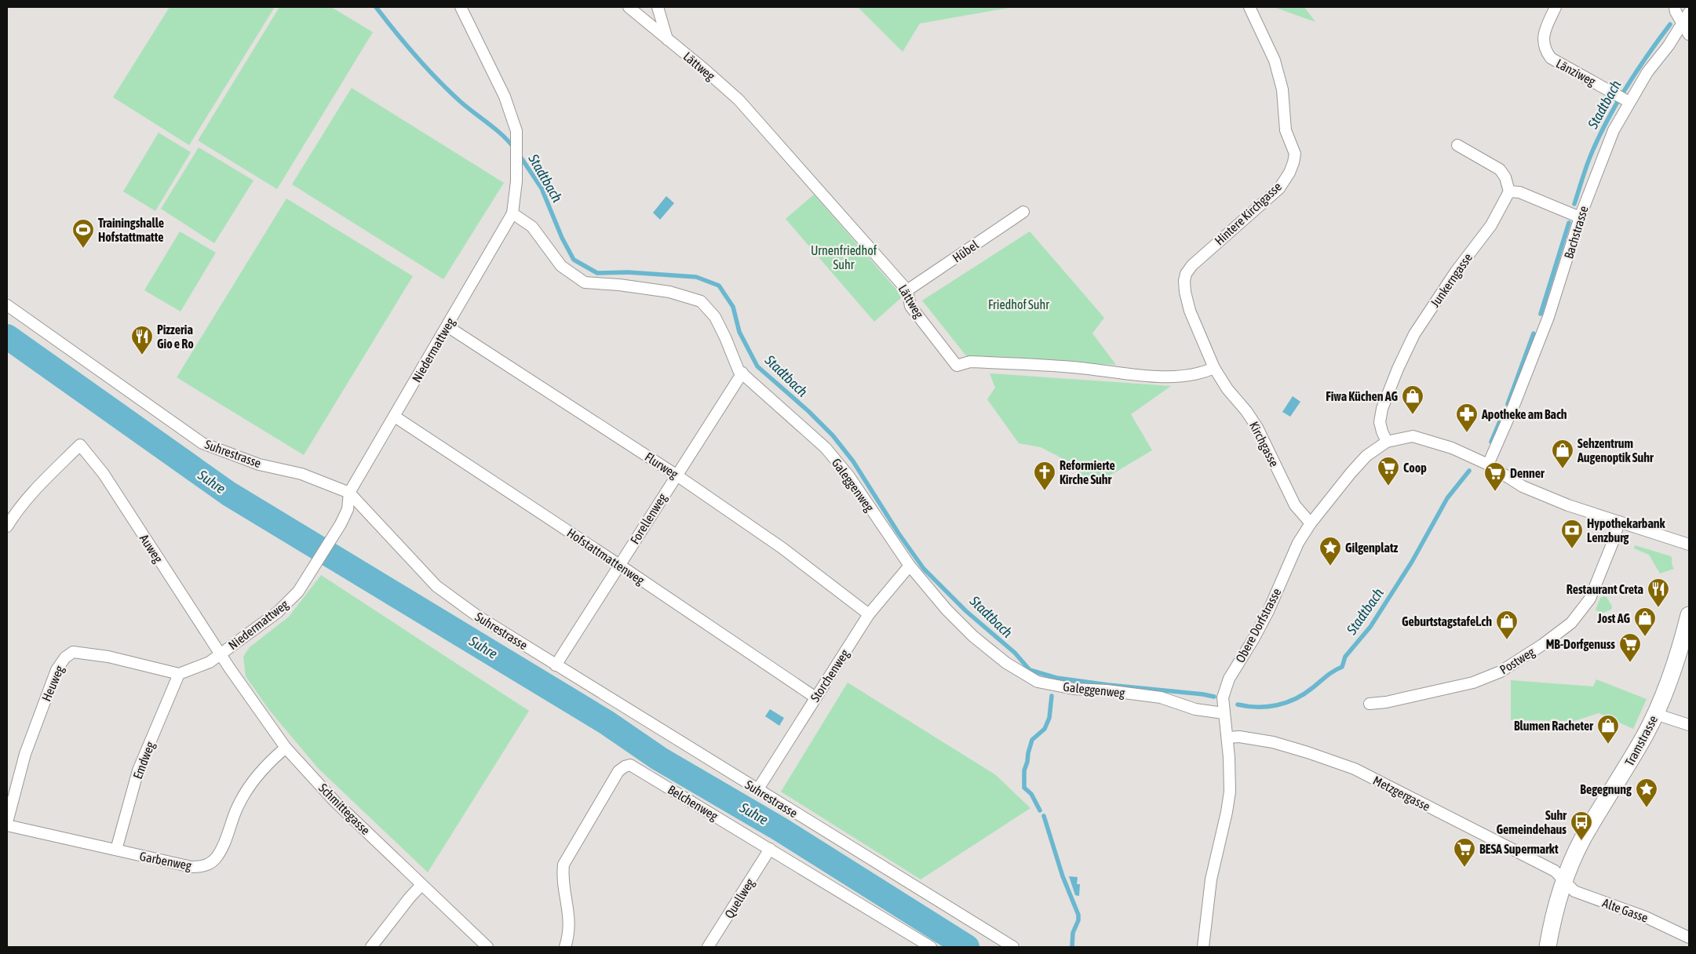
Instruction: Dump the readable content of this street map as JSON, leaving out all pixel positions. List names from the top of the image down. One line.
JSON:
{"streets":{"main road":["Tramstrasse"],"street":["Lättweg","Länziweg","Hintere Kirchgasse","Bachstrasse","Hübel","Junkerngasse","Niedermattweg","Kirchgasse","Suhrestrasse","Flurweg","Galeggenweg","Forellenweg","Auweg","Hofstattmattenweg","Obere Dorfstrasse","Postweg","Storchenweg","Heuweg","Emdweg","Metzgergasse","Belchenweg","Schmittegasse","Garbenweg","Quellweg","Alte Gasse"]},"crossings":[["Lättweg","Hintere Kirchgasse"],["Lättweg","Hübel"],["Lättweg","Kirchgasse"],["Länziweg","Bachstrasse"],["Hintere Kirchgasse","Kirchgasse"],["Bachstrasse","Obere Dorfstrasse"],["Junkerngasse","Obere Dorfstrasse"],["Niedermattweg","Suhrestrasse"],["Niedermattweg","Flurweg"],["Niedermattweg","Galeggenweg"],["Niedermattweg","Auweg"],["Niedermattweg","Hofstattmattenweg"],["Niedermattweg","Schmittegasse"],["Kirchgasse","Obere Dorfstrasse"],["Suhrestrasse","Forellenweg"],["Suhrestrasse","Storchenweg"],["Flurweg","Forellenweg"],["Flurweg","Storchenweg"],["Galeggenweg","Forellenweg"],["Galeggenweg","Obere Dorfstrasse"],["Galeggenweg","Storchenweg"],["Forellenweg","Hofstattmattenweg"],["Auweg","Schmittegasse"],["Hofstattmattenweg","Storchenweg"],["Obere Dorfstrasse","Postweg"],["Obere Dorfstrasse","Metzgergasse"],["Heuweg","Emdweg"],["Heuweg","Garbenweg"],["Tramstrasse","Metzgergasse"],["Tramstrasse","Alte Gasse"],["Emdweg","Garbenweg"],["Metzgergasse","Alte Gasse"],["Belchenweg","Quellweg"],["Schmittegasse","Garbenweg"]],"water":["Stadtbach","Suhre"],"parks":["Urnenfriedhof Suhr","Friedhof Suhr"],"places":{"sports":["Trainingshalle Hofstattmatte"],"restaurant":["Pizzeria Gio e Ro","Restaurant Creta"],"shop":["Fiwa Küchen AG","Sehzentrum Augenoptik Suhr","Jost AG","Geburtstagstafel.ch","Blumen Racheter"],"pharmacy":["Apotheke am Bach"],"supermarket":["Coop","Denner","MB-Dorfgenuss","BESA Supermarkt"],"church":["Reformierte Kirche Suhr"],"bank":["Hypothekarbank Lenzburg"],"place":["Gilgenplatz","Begegnung"],"bus stop":["Suhr Gemeindehaus"]}}
